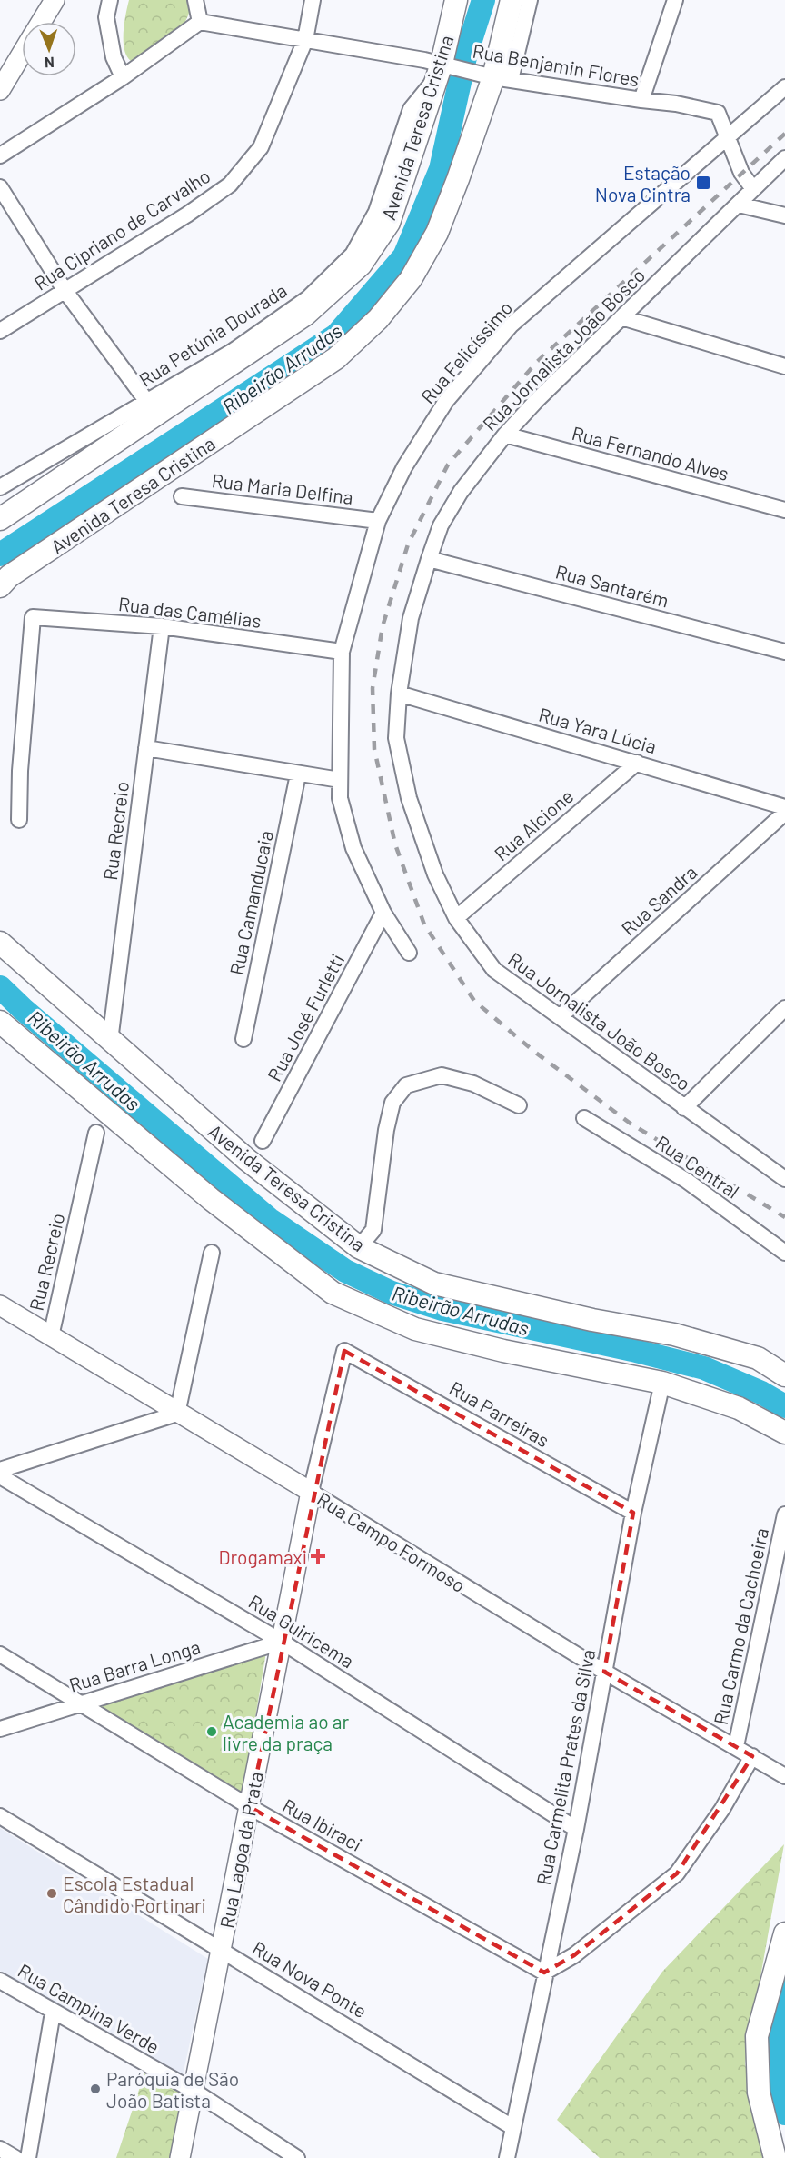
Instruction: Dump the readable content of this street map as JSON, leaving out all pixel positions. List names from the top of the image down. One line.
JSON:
{"streets":{"main road":["Avenida Teresa Cristina"],"street":["Rua Benjamin Flores","Rua Cipriano de Carvalho","Rua Petúnia Dourada","Rua Jornalista João Bosco","Rua Felicíssimo","Rua Fernando Alves","Rua Maria Delfina","Rua Santarém","Rua das Camélias","Rua Yara Lúcia","Rua Alcione","Rua Recreio","Rua Sandra","Rua Camanducaia","Rua José Furletti","Rua Central","Rua Parreiras","Rua Campo Formoso","Rua Carmo da Cachoeira","Rua Guiricema","Rua Barra Longa","Rua Carmelita Prates da Silva","Rua Ibiraci","Rua Lagoa da Prata","Rua Nova Ponte","Rua Campina Verde"]},"crossings":[["Rua Benjamin Flores","Avenida Teresa Cristina"],["Rua Benjamin Flores","Rua Cipriano de Carvalho"],["Rua Benjamin Flores","Rua Petúnia Dourada"],["Rua Benjamin Flores","Rua Felicíssimo"],["Avenida Teresa Cristina","Rua Petúnia Dourada"],["Avenida Teresa Cristina","Rua Recreio"],["Rua Jornalista João Bosco","Rua Fernando Alves"],["Rua Jornalista João Bosco","Rua Santarém"],["Rua Jornalista João Bosco","Rua Yara Lúcia"],["Rua Jornalista João Bosco","Rua Alcione"],["Rua Jornalista João Bosco","Rua Sandra"],["Rua Felicíssimo","Rua Maria Delfina"],["Rua Felicíssimo","Rua das Camélias"],["Rua Felicíssimo","Rua José Furletti"],["Rua das Camélias","Rua Recreio"],["Rua Yara Lúcia","Rua Alcione"],["Rua Recreio","Rua Campo Formoso"],["Rua Parreiras","Rua Carmelita Prates da Silva"],["Rua Parreiras","Rua Lagoa da Prata"],["Rua Campo Formoso","Rua Carmo da Cachoeira"],["Rua Campo Formoso","Rua Carmelita Prates da Silva"],["Rua Campo Formoso","Rua Lagoa da Prata"],["Rua Guiricema","Rua Barra Longa"],["Rua Guiricema","Rua Carmelita Prates da Silva"],["Rua Guiricema","Rua Lagoa da Prata"],["Rua Barra Longa","Rua Ibiraci"],["Rua Barra Longa","Rua Lagoa da Prata"],["Rua Carmelita Prates da Silva","Rua Ibiraci"],["Rua Carmelita Prates da Silva","Rua Nova Ponte"],["Rua Ibiraci","Rua Lagoa da Prata"],["Rua Lagoa da Prata","Rua Nova Ponte"],["Rua Lagoa da Prata","Rua Campina Verde"]],"water":["Ribeirão Arrudas"],"places":{"transit":["Estação Nova Cintra"],"health":["Drogamaxi"],"other":["Academia ao ar livre da praça","Escola Estadual Cândido Portinari","Paróquia de São João Batista"]},"north":"bottom"}
